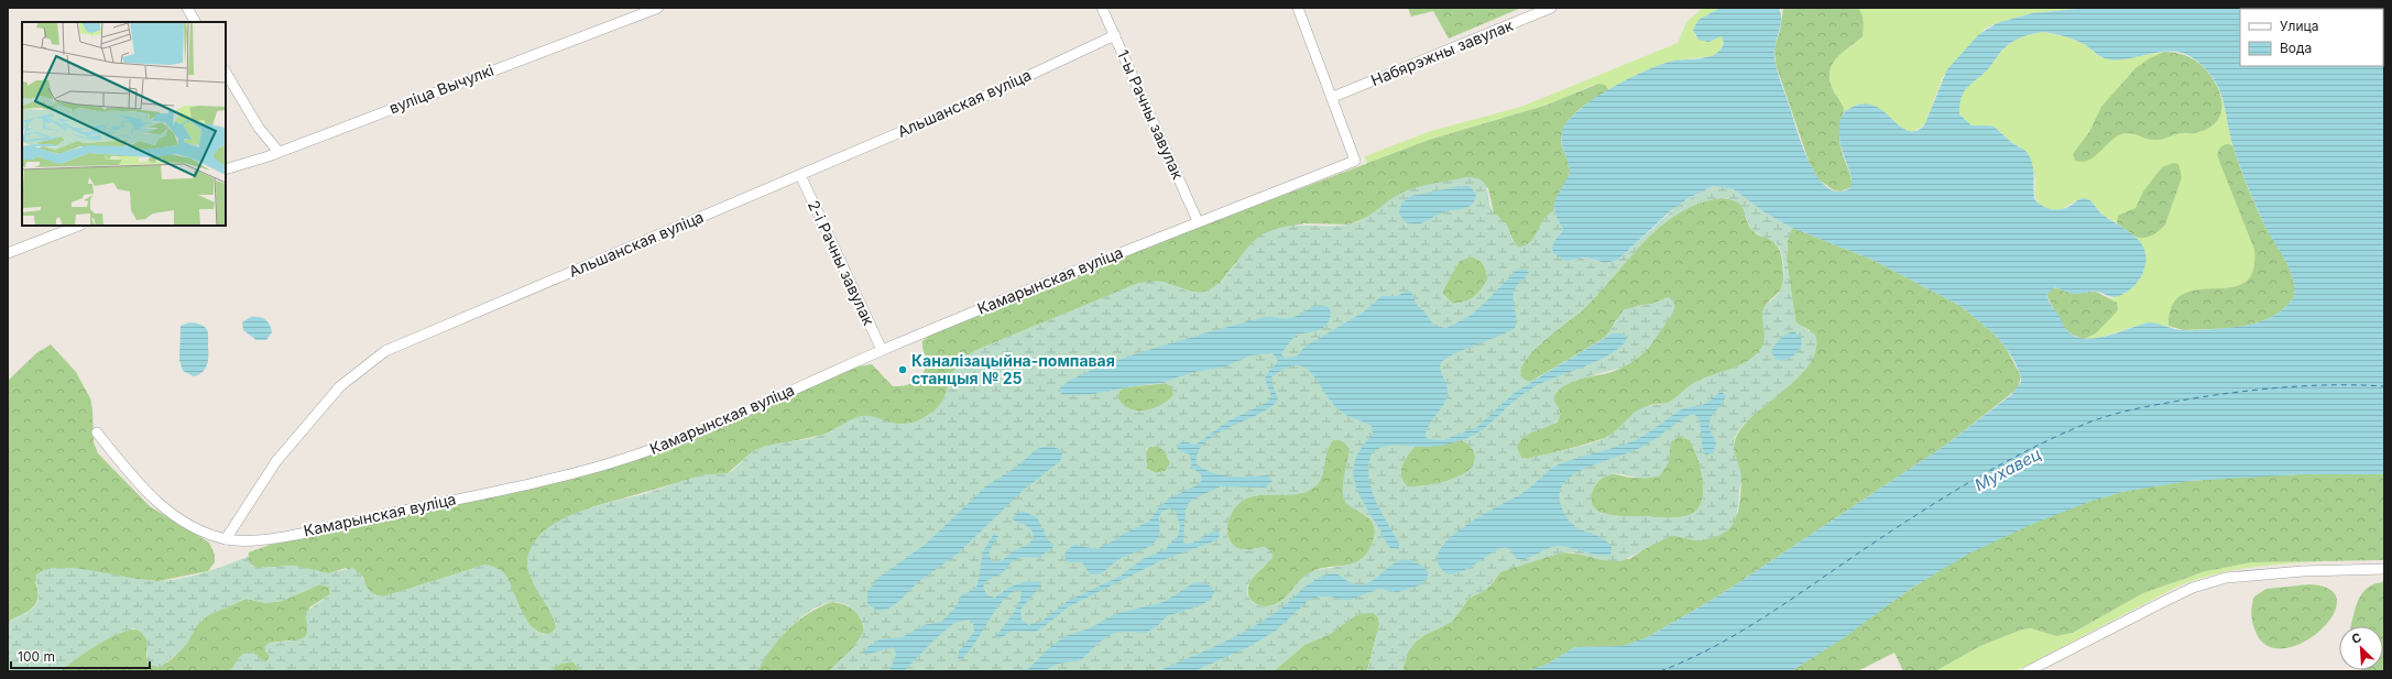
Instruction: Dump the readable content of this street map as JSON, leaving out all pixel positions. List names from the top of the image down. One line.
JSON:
{"streets":{"street":["Набярэжны завулак","вуліца Вычулкі","Альшанская вуліца","1-ы Рачны завулак","2-і Рачны завулак","Камарынская вуліца"]},"crossings":[["Набярэжны завулак","Камарынская вуліца"],["Альшанская вуліца","1-ы Рачны завулак"],["Альшанская вуліца","2-і Рачны завулак"],["Альшанская вуліца","Камарынская вуліца"],["1-ы Рачны завулак","Камарынская вуліца"],["2-і Рачны завулак","Камарынская вуліца"]],"water":["Мухавец"],"places":["Каналізацыйна-помпавая станцыя № 25"],"legend":["Улица","Вода"],"scale_bar":"100 m","north":"top left"}
